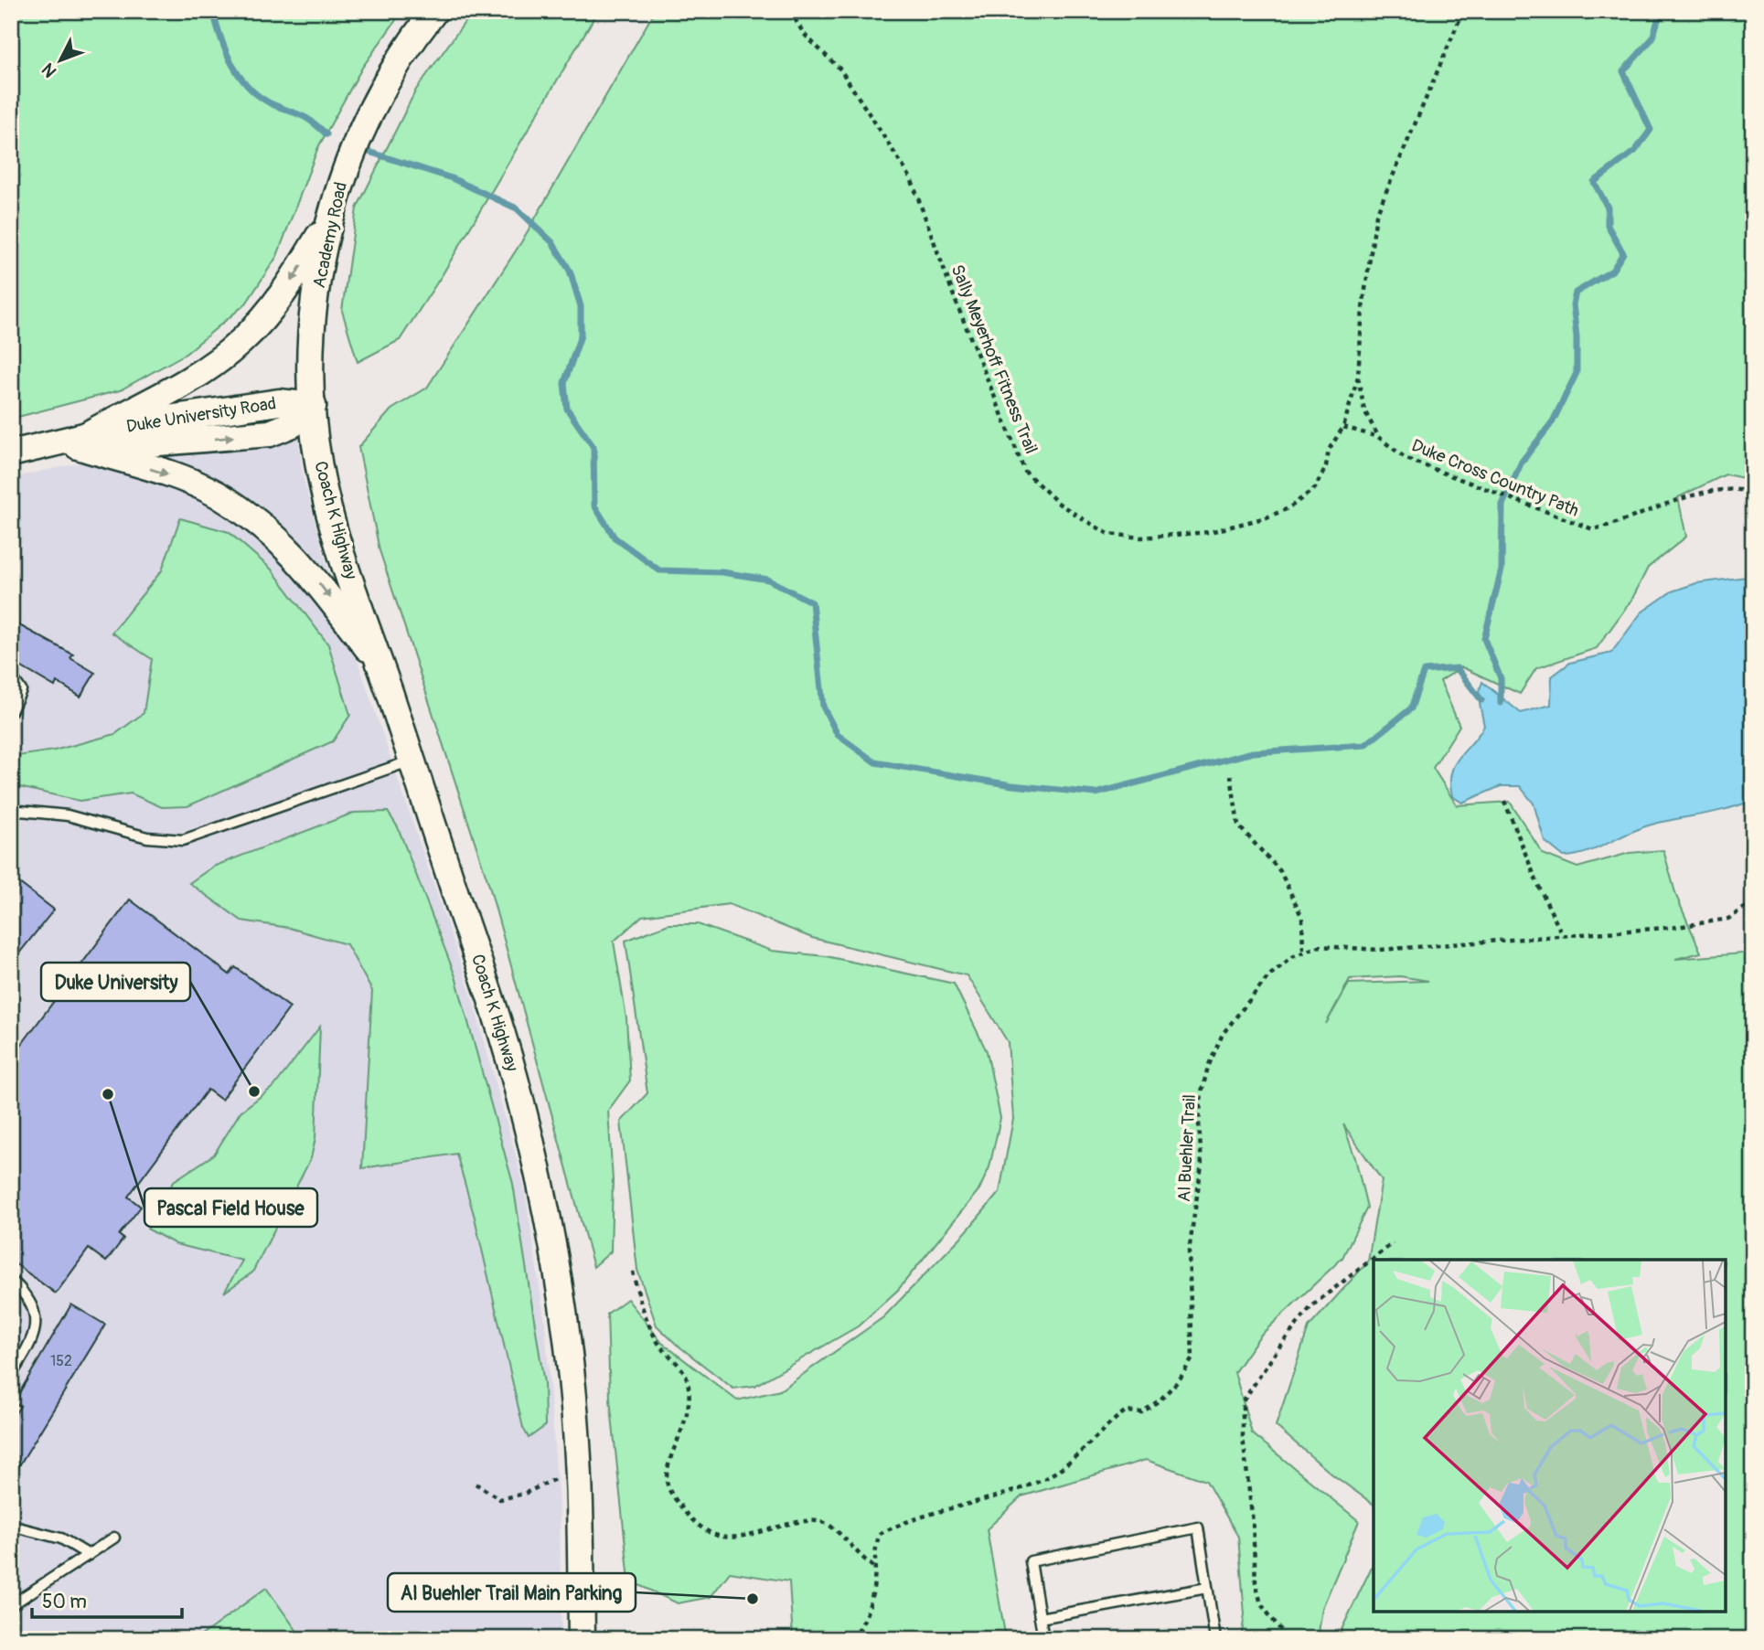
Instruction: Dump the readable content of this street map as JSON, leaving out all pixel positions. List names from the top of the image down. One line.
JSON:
{"streets":{"main road":["Academy Road","Duke University Road","Coach K Highway"],"path":["Sally Meyerhoff Fitness Trail","Duke Cross Country Path","Al Buehler Trail"]},"crossings":[["Academy Road","Duke University Road"],["Academy Road","Coach K Highway"],["Sally Meyerhoff Fitness Trail","Duke Cross Country Path"],["Duke University Road","Coach K Highway"]],"places":["Duke University","Pascal Field House","Al Buehler Trail Main Parking"],"house_numbers":["152"],"scale_bar":"50 m","north":"bottom left"}
